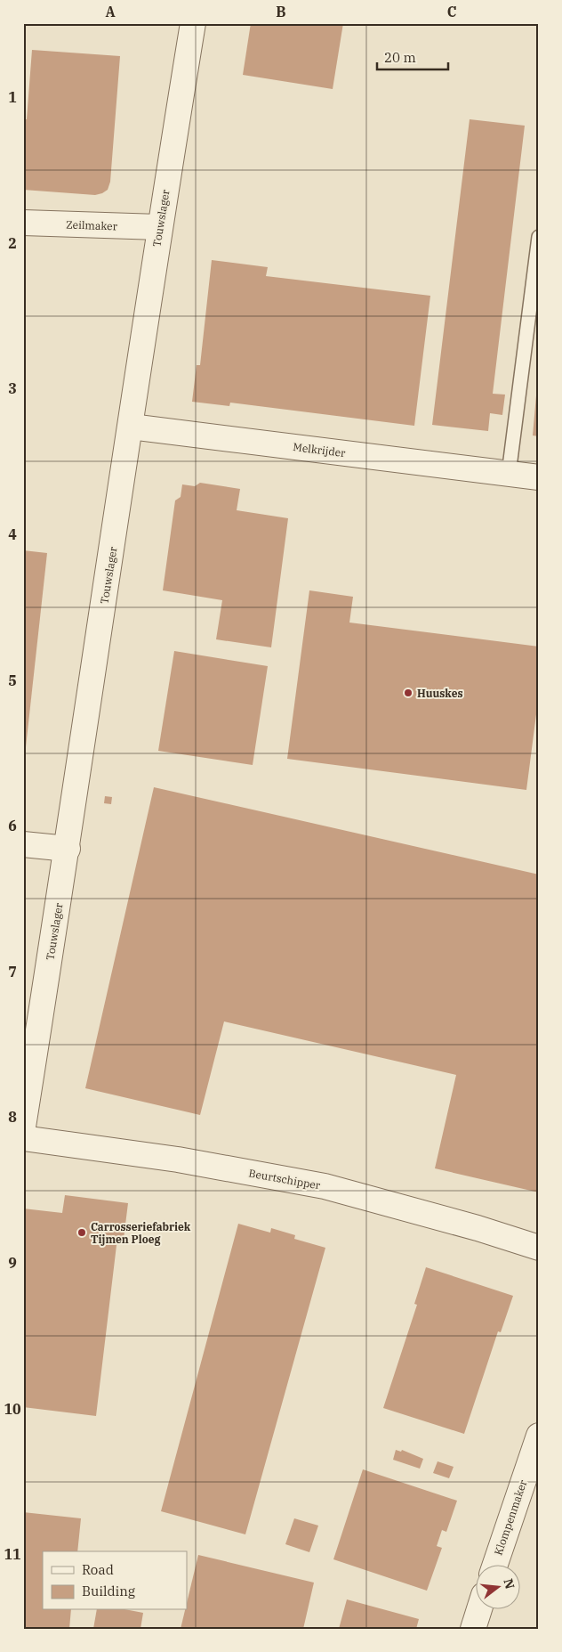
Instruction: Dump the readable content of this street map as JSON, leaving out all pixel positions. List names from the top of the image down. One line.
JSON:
{"streets":{"street":["Touwslager","Zeilmaker","Melkrijder","Beurtschipper","Klompenmaker"]},"crossings":[["Touwslager","Zeilmaker"],["Touwslager","Melkrijder"]],"places":["Huuskes","Carrosseriefabriek Tijmen Ploeg"],"legend":["Road","Building"],"scale_bar":"20 m","north":"right","grid":{"columns":["A","B","C"],"rows":["1","2","3","4","5","6","7","8","9","10","11"]}}
